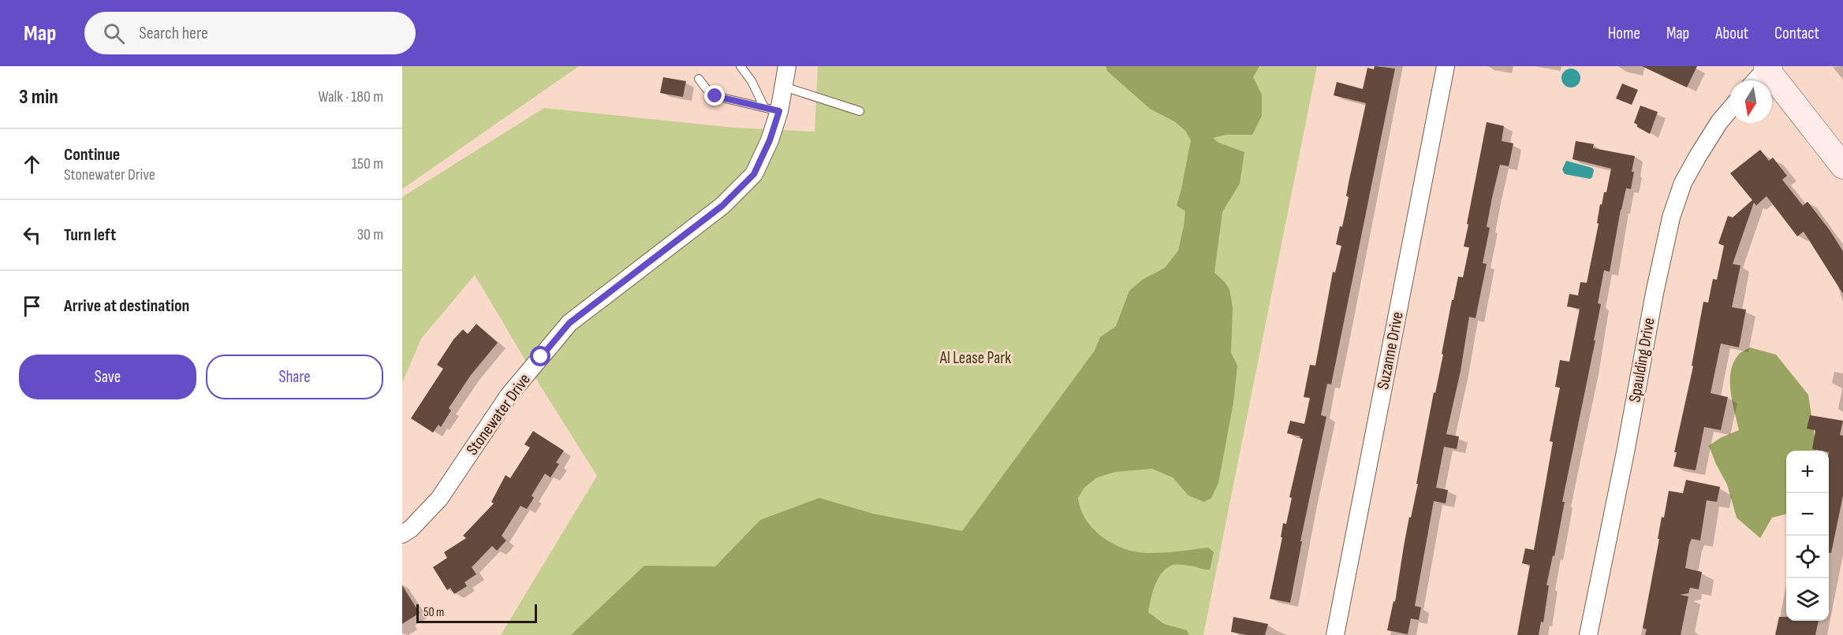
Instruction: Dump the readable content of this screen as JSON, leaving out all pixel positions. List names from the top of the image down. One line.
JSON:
{"streets":{"street":["Suzanne Drive","Spaulding Drive","Stonewater Drive"]},"parks":["Al Lease Park"],"scale_bar":"50 m","north":"bottom","page":{"header":"Map","search":"Search here","nav":["Home","Map","About","Contact"],"heading":["3 min","Walk · 180 m"],"list":[["Continue","Stonewater Drive","150 m"],["Turn left","30 m"],"Arrive at destination"],"buttons":["Save","Share"],"map_buttons":["+","−"],"scale":"50 m"}}
